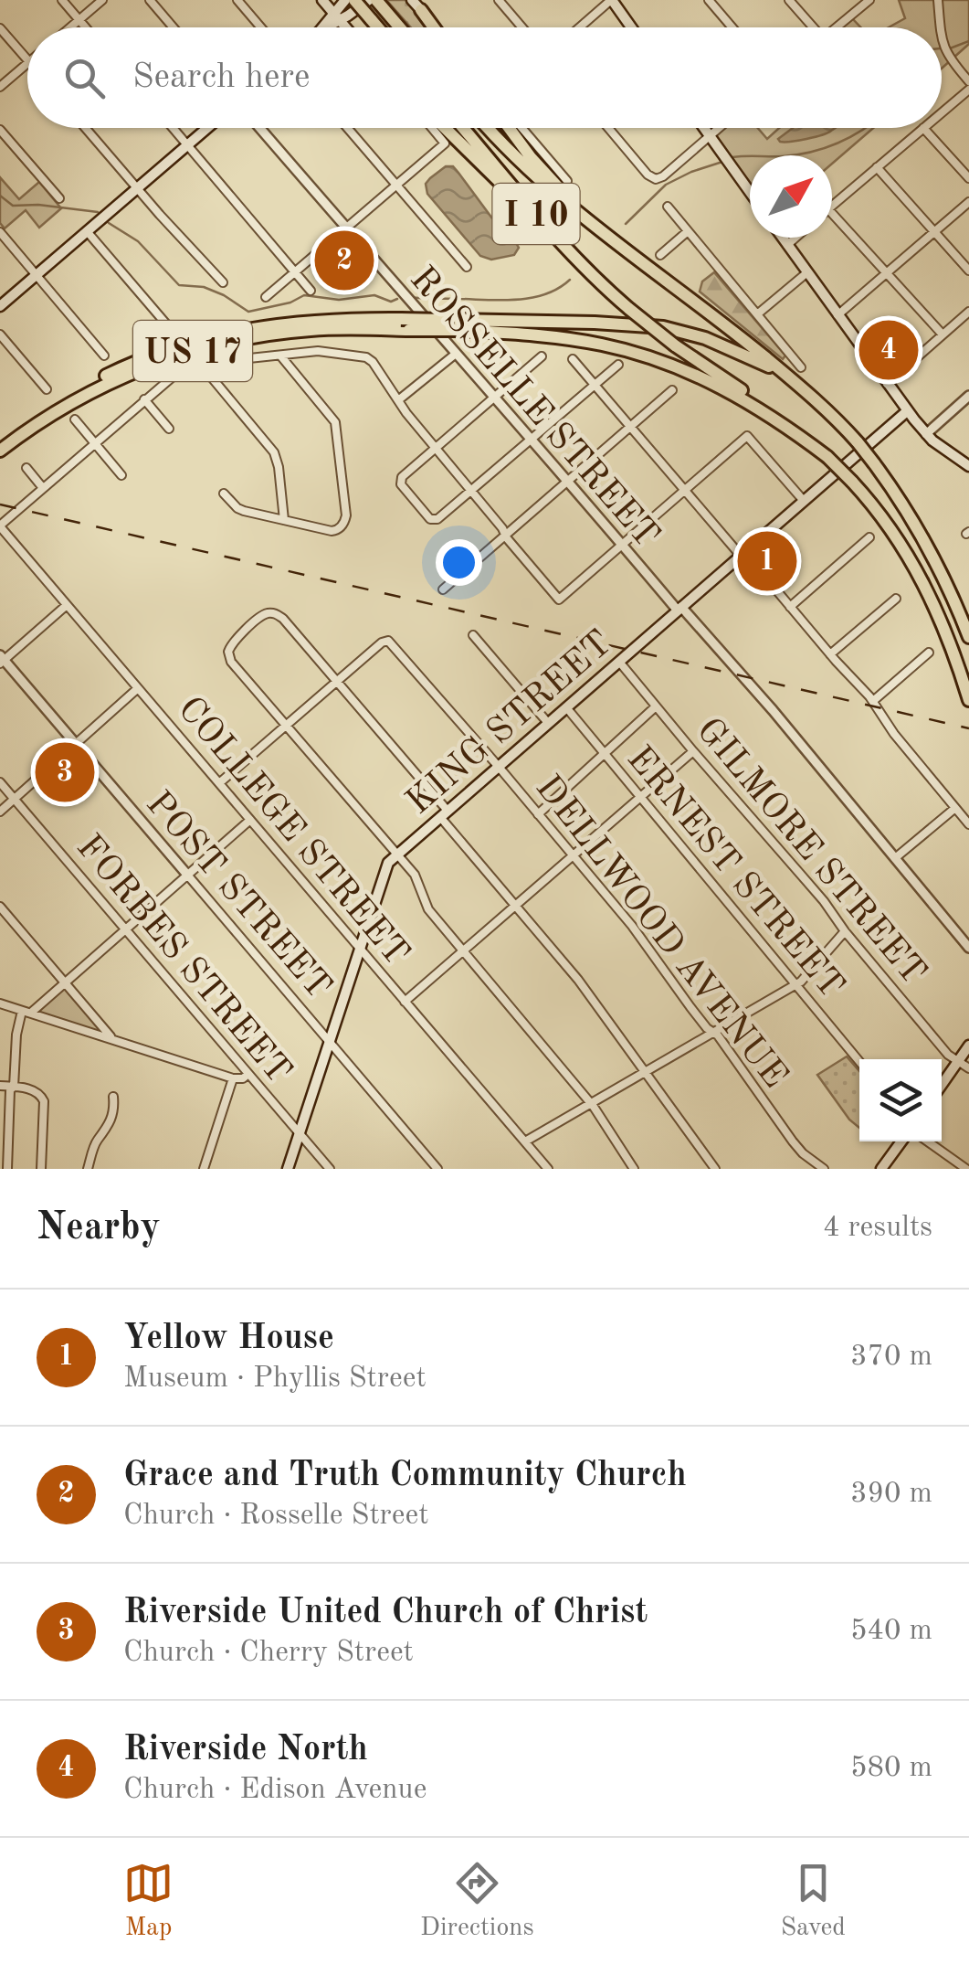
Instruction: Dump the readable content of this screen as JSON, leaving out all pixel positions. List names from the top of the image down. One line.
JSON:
{"streets":{"highway":["I 10","US 17"],"main road":["KING STREET"],"street":["ROSSELLE STREET","COLLEGE STREET","GILMORE STREET","ERNEST STREET","POST STREET","DELLWOOD AVENUE","FORBES STREET"]},"crossings":[["I 10","US 17"],["ROSSELLE STREET","KING STREET"],["KING STREET","COLLEGE STREET"],["KING STREET","GILMORE STREET"],["KING STREET","ERNEST STREET"],["KING STREET","POST STREET"],["KING STREET","DELLWOOD AVENUE"],["KING STREET","FORBES STREET"]],"north":"top right","page":{"search":"Search here","pins":["2","4","1","3"],"heading":["Nearby","4 results"],"list":[{"mark":"1","name":"Yellow House","note":"Museum · Phyllis Street","value":"370 m"},{"mark":"2","name":"Grace and Truth Community Church","note":"Church · Rosselle Street","value":"390 m"},{"mark":"3","name":"Riverside United Church of Christ","note":"Church · Cherry Street","value":"540 m"},{"mark":"4","name":"Riverside North","note":"Church · Edison Avenue","value":"580 m"}],"nav":["Map","Directions","Saved"]}}
